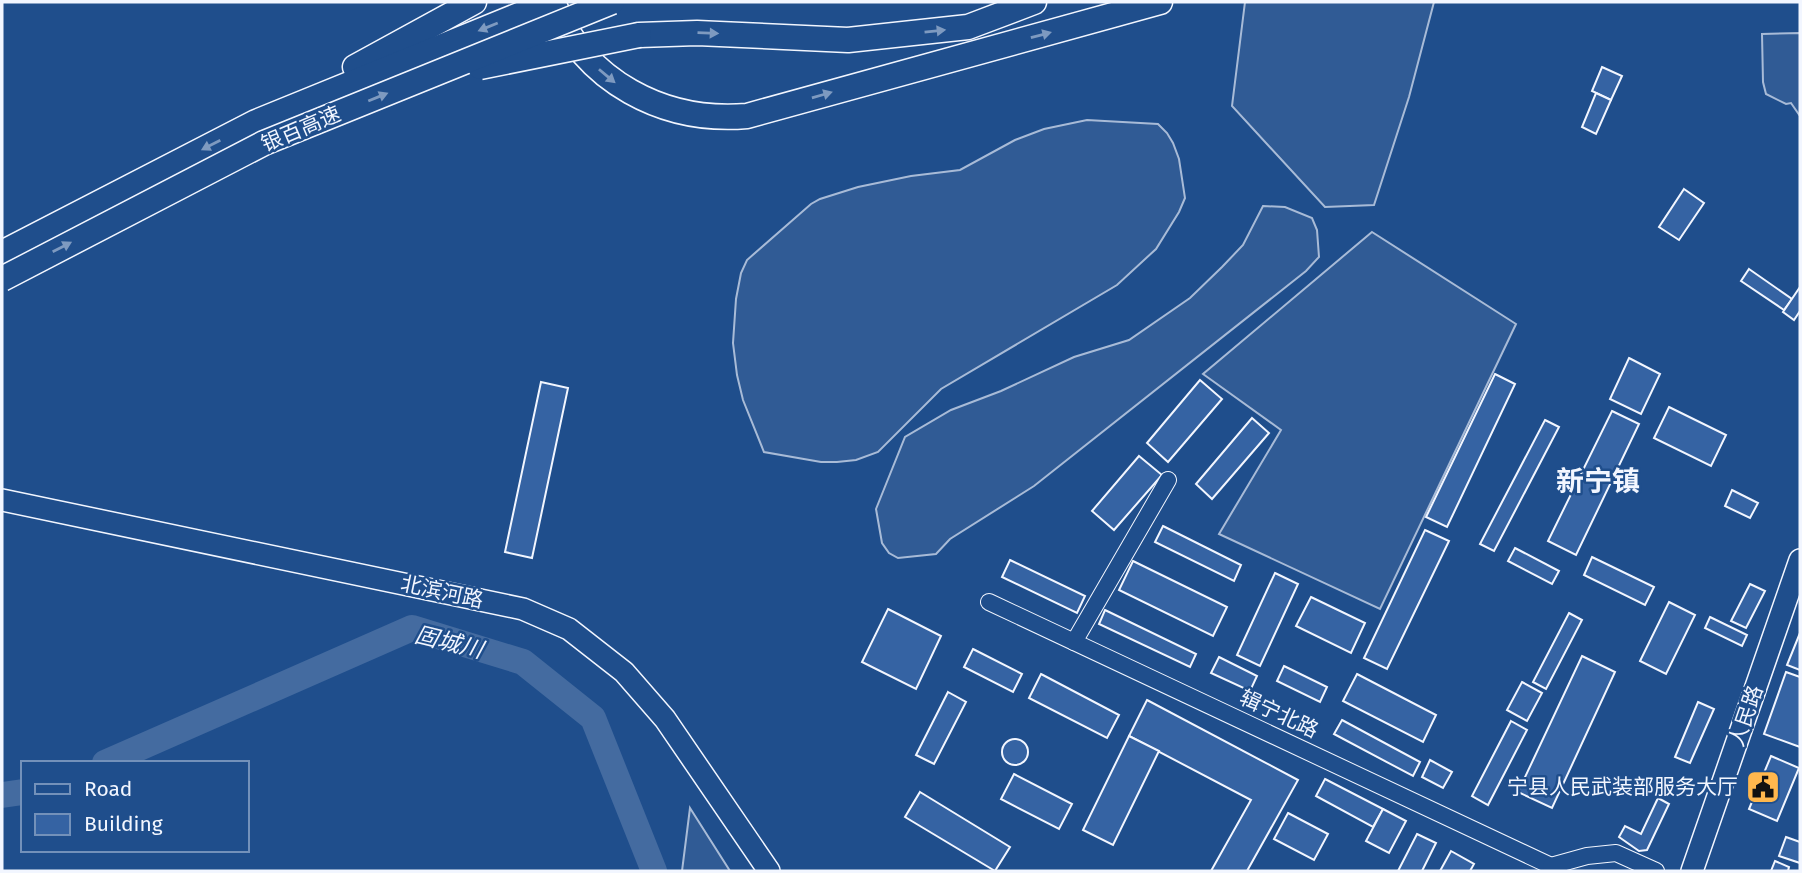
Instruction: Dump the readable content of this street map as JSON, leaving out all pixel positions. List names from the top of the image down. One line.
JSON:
{"streets":{"highway":["银百高速"],"main road":["北滨河路","人民路"],"street":["辑宁北路"]},"districts":["新宁镇"],"water":["固城川"],"places":{"public building":["宁县人民武装部服务大厅"]},"legend":["Road","Building"]}
